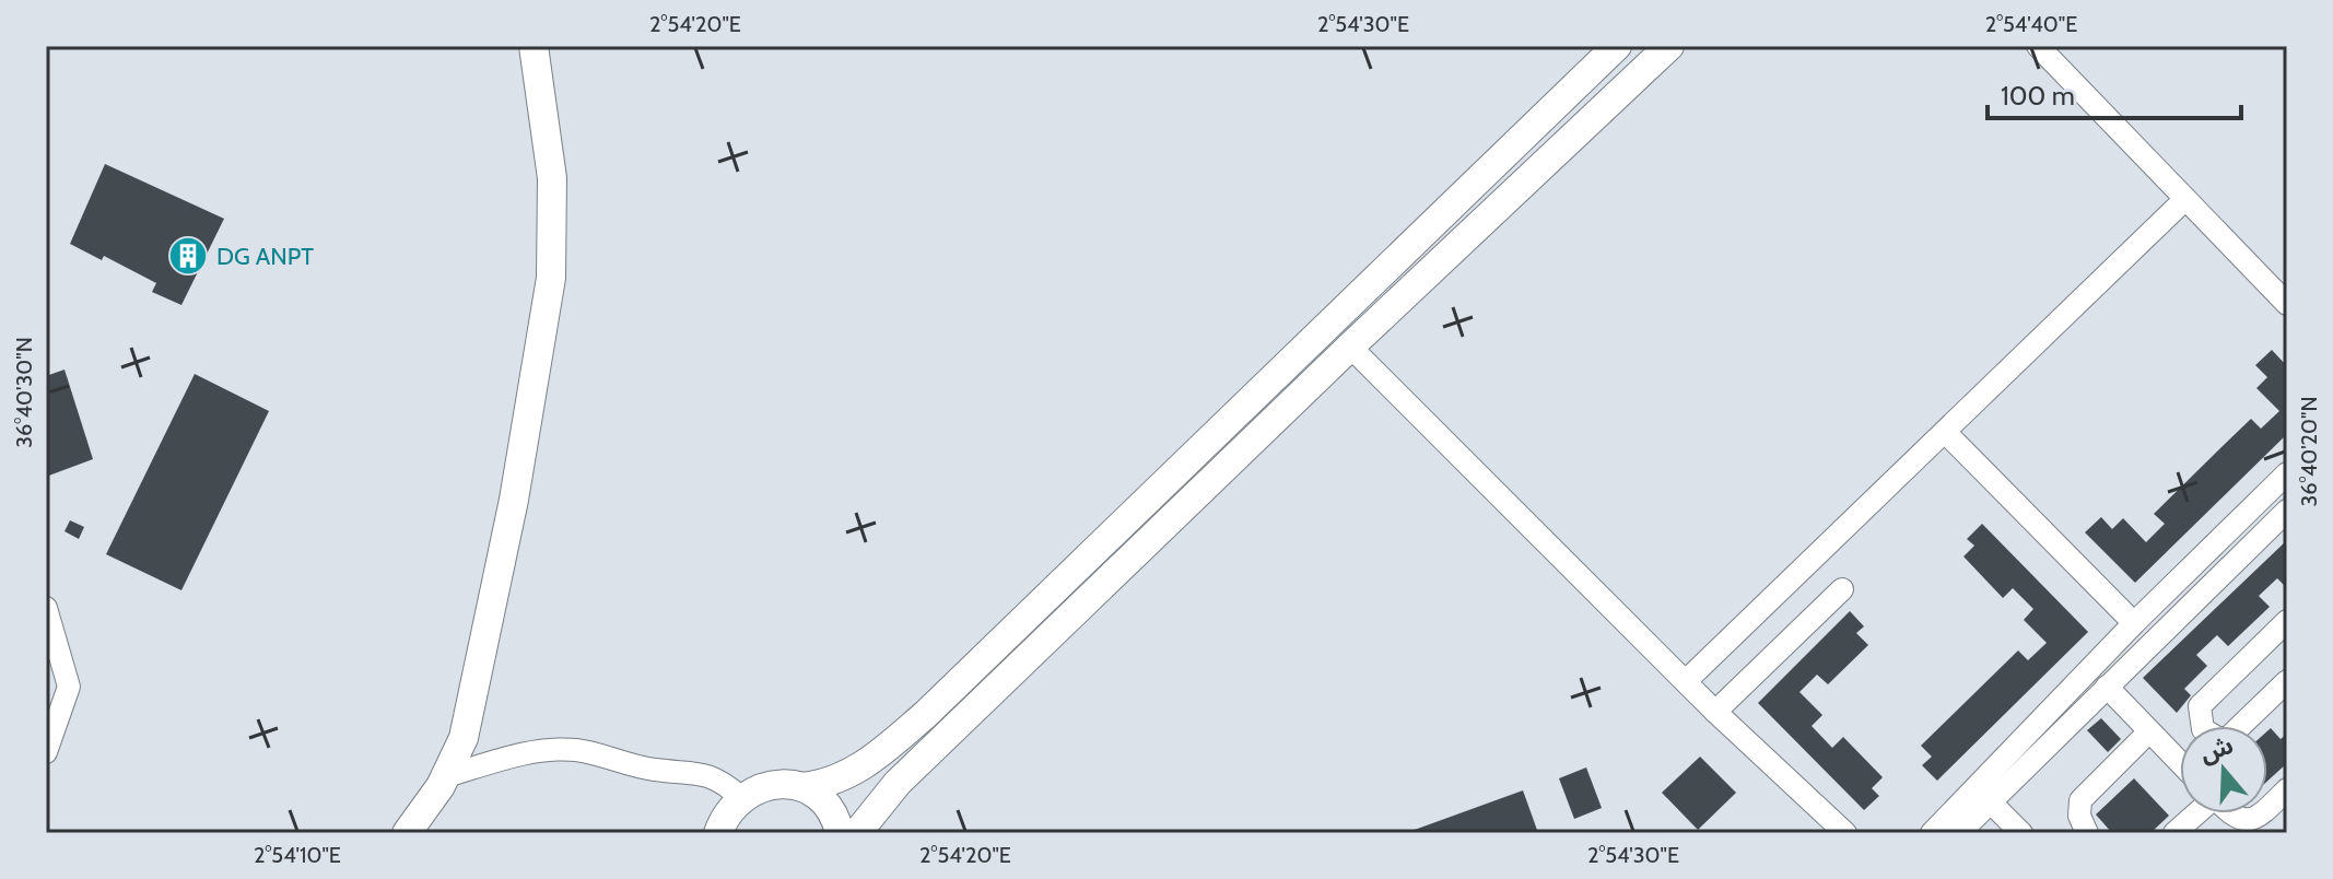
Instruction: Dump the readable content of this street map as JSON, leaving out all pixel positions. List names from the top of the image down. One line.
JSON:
{"places":{"building":["DG ANPT"]},"scale_bar":"100 m","north":"top","coordinates":["2°54'20\"E","2°54'30\"E","2°54'40\"E","36°40'30\"N","36°40'20\"N","2°54'10\"E"]}
